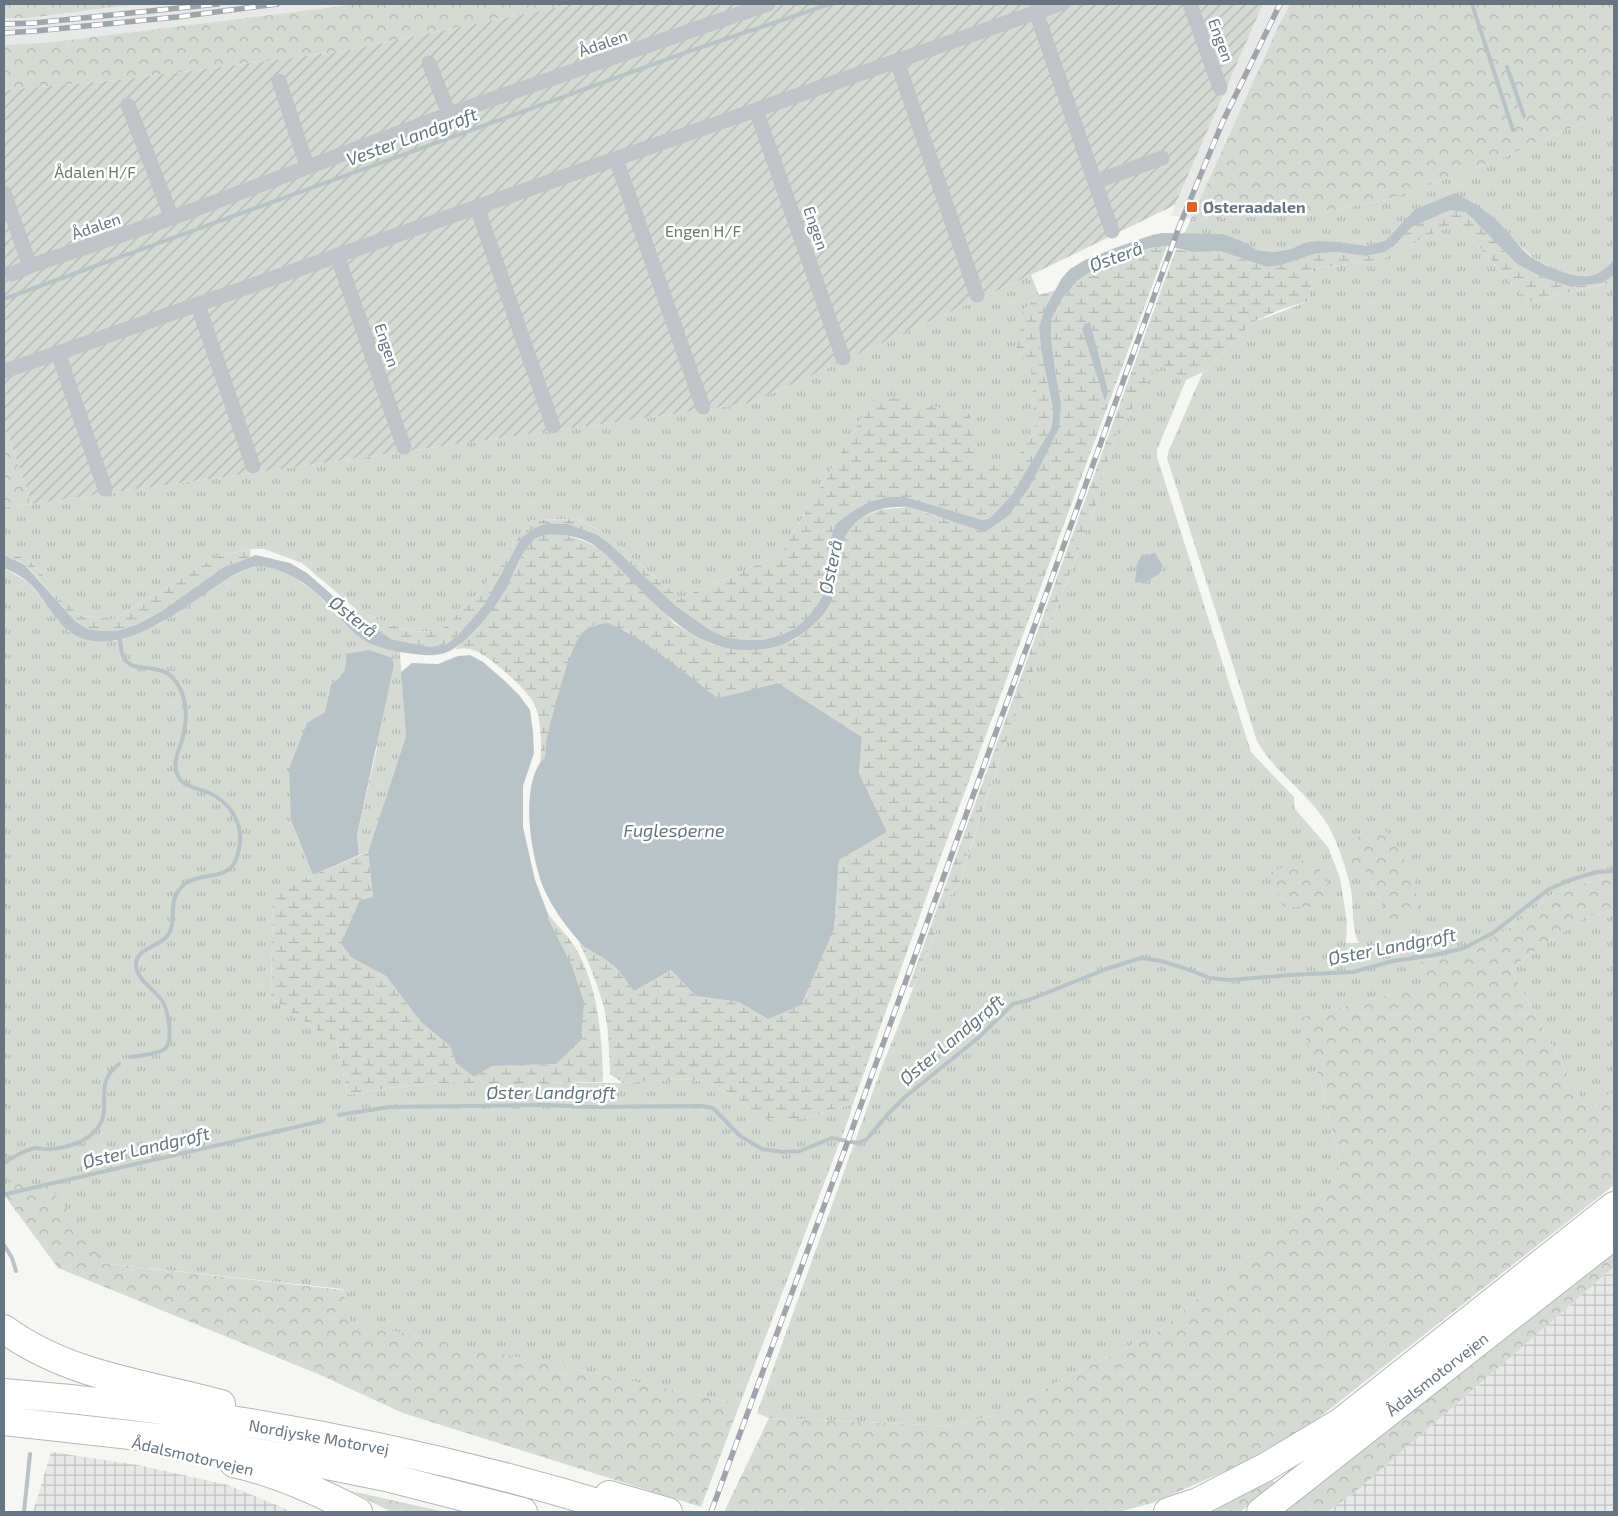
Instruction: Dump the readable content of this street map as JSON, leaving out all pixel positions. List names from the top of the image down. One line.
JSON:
{"streets":{"highway":["Ådalsmotorvejen","Nordjyske Motorvej"],"street":["Engen","Ådalen"]},"crossings":[["Ådalsmotorvejen","Nordjyske Motorvej"]],"water":["Vester Landgrøft","Østerå","Fuglesøerne","Øster Landgrøft"],"parks":["Ådalen H/F","Engen H/F"],"places":{"transit":["Østeraadalen"]}}
